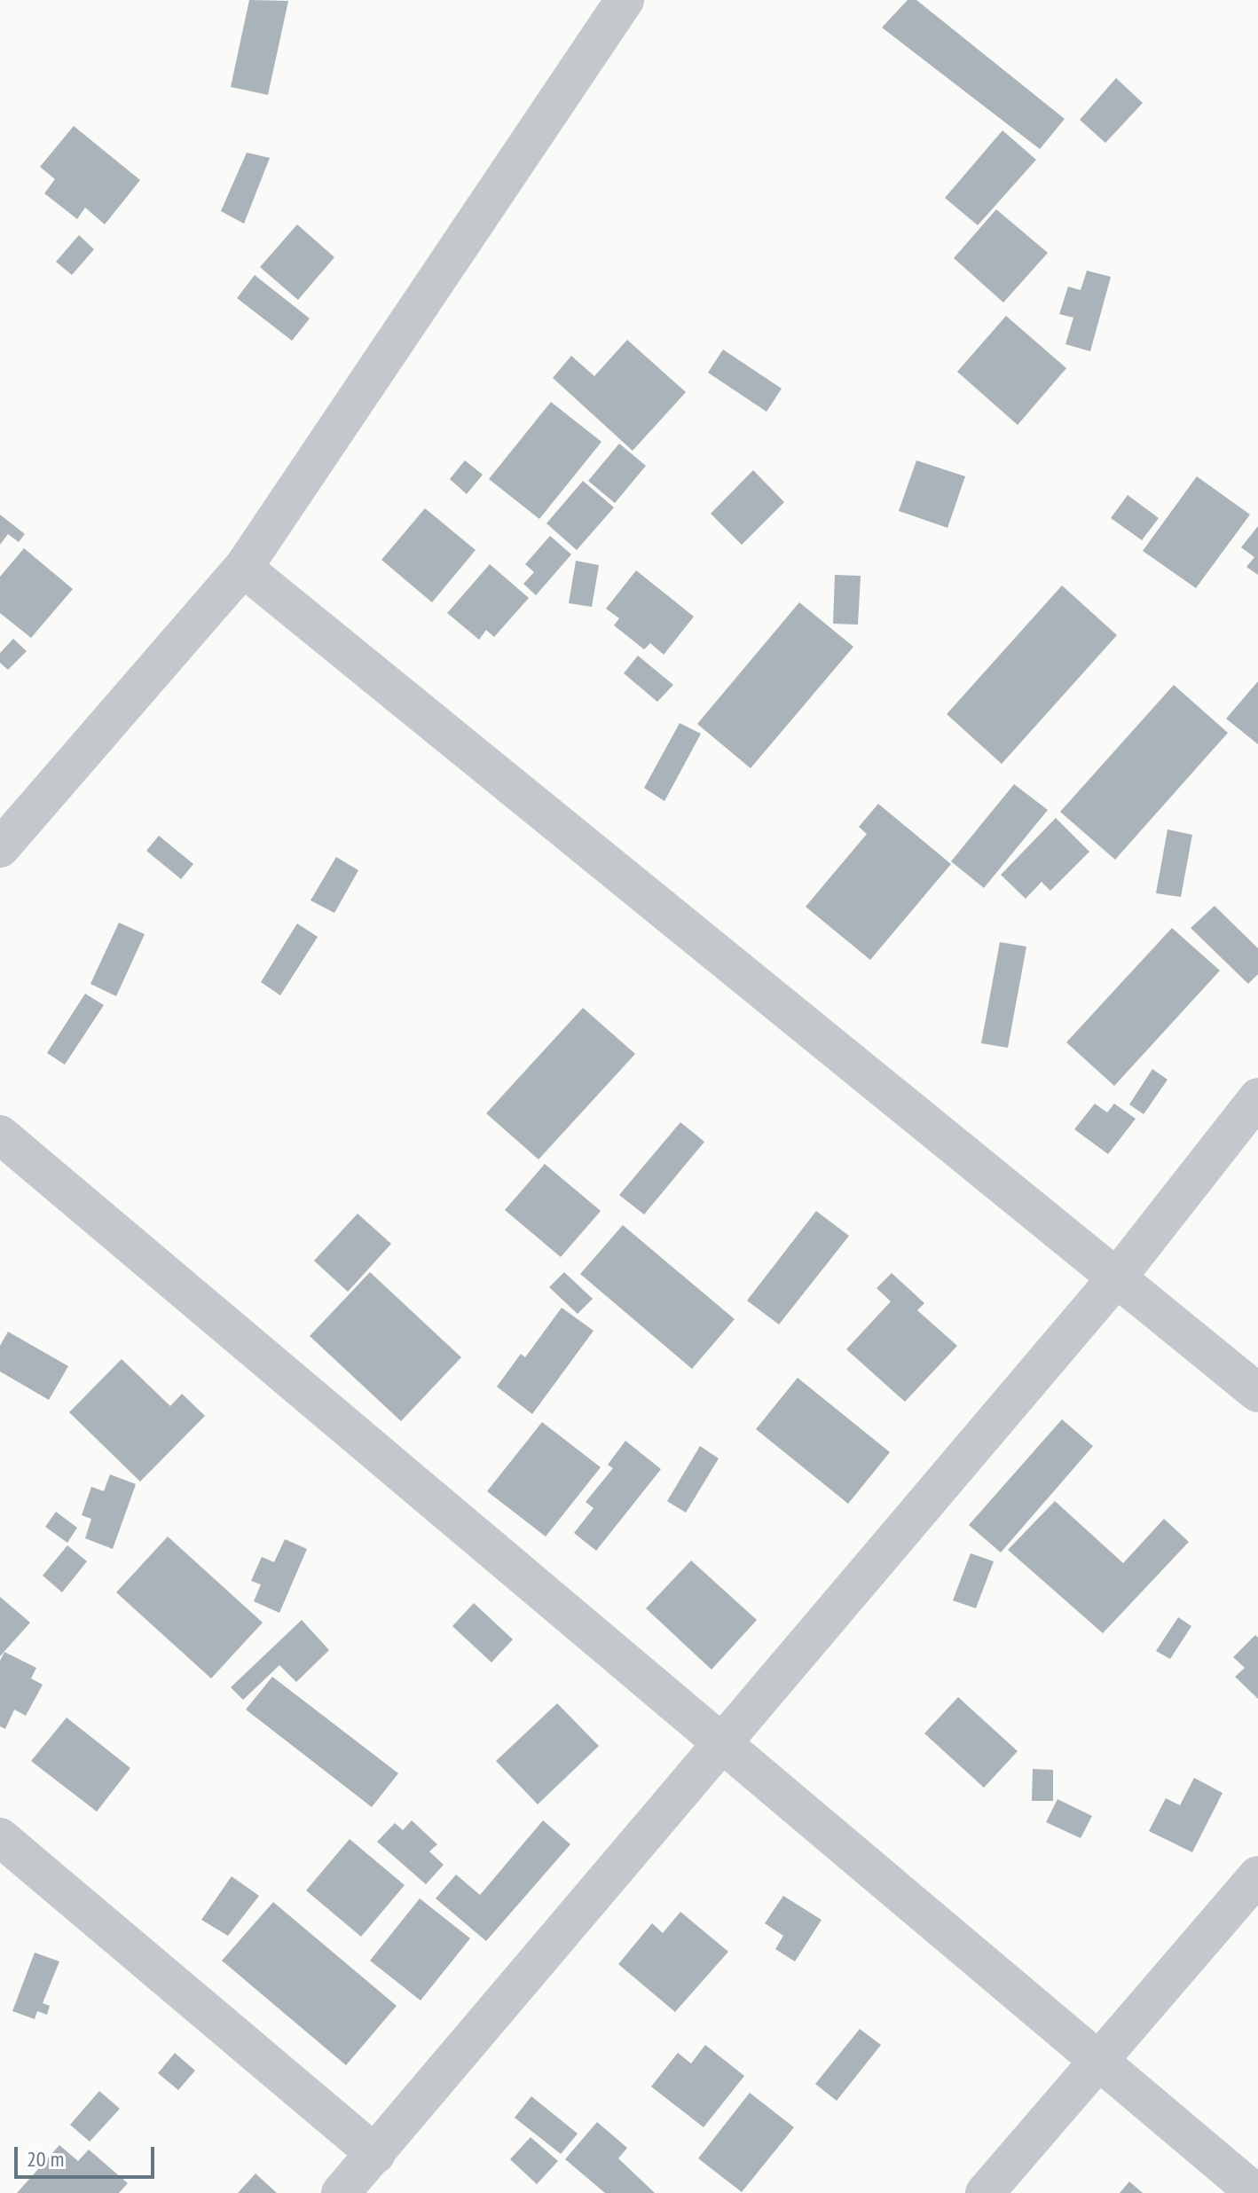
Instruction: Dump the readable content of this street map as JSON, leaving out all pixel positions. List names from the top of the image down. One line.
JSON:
{"scale_bar":"20 m"}
